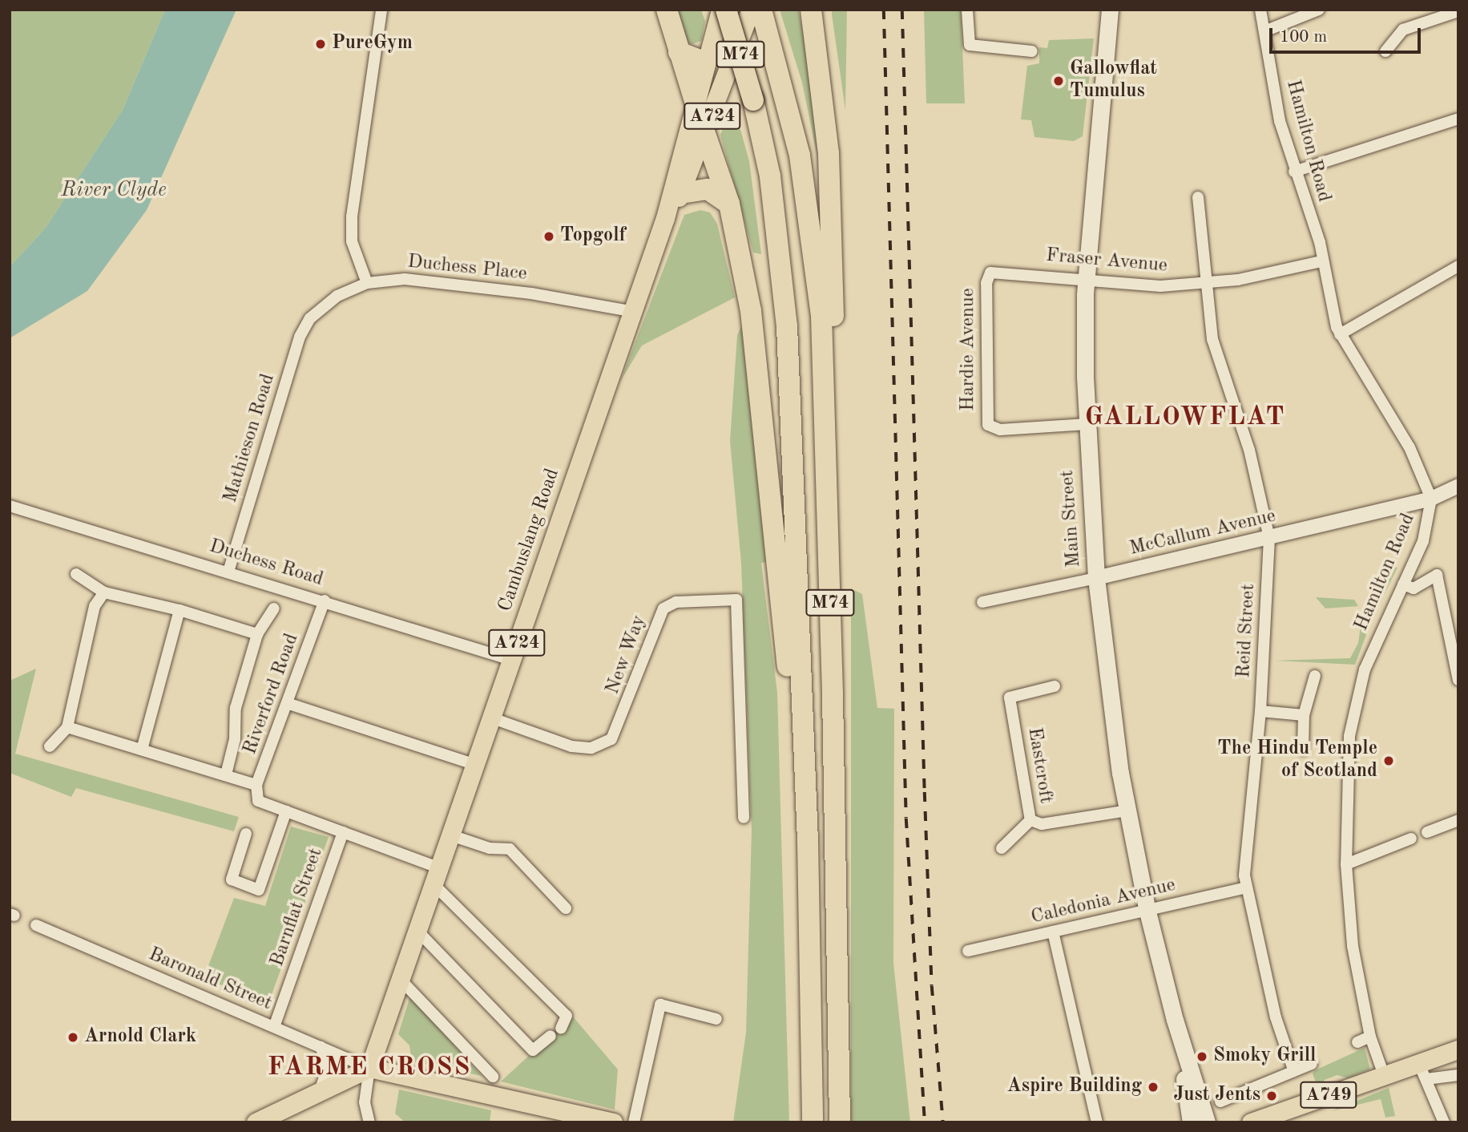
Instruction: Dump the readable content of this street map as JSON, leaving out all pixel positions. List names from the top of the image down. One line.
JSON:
{"streets":{"highway":["M74"],"main road":["A724","Main Street","Cambuslang Road","A749"],"street":["Hamilton Road","Fraser Avenue","Duchess Place","Hardie Avenue","Mathieson Road","McCallum Avenue","Duchess Road","Reid Street","New Way","Riverford Road","Eastcroft","Caledonia Avenue","Barnflat Street","Baronald Street"]},"crossings":[["M74","Cambuslang Road"],["Hamilton Road","Fraser Avenue"],["Hamilton Road","McCallum Avenue"],["Hamilton Road","A749"],["Fraser Avenue","Hardie Avenue"],["Fraser Avenue","Main Street"],["Fraser Avenue","Reid Street"],["Duchess Place","Mathieson Road"],["Duchess Place","Cambuslang Road"],["Hardie Avenue","Main Street"],["Mathieson Road","Duchess Road"],["Main Street","McCallum Avenue"],["Main Street","Eastcroft"],["Main Street","Caledonia Avenue"],["McCallum Avenue","Reid Street"],["Cambuslang Road","Duchess Road"],["Cambuslang Road","New Way"],["Cambuslang Road","Baronald Street"],["Duchess Road","Riverford Road"],["Reid Street","Caledonia Avenue"],["Barnflat Street","Baronald Street"]],"districts":["GALLOWFLAT","FARME CROSS"],"water":["River Clyde"],"places":["PureGym","Gallowflat Tumulus","Topgolf","The Hindu Temple of Scotland","Arnold Clark","Smoky Grill","Aspire Building","Just Jents"],"scale_bar":"100 m"}
